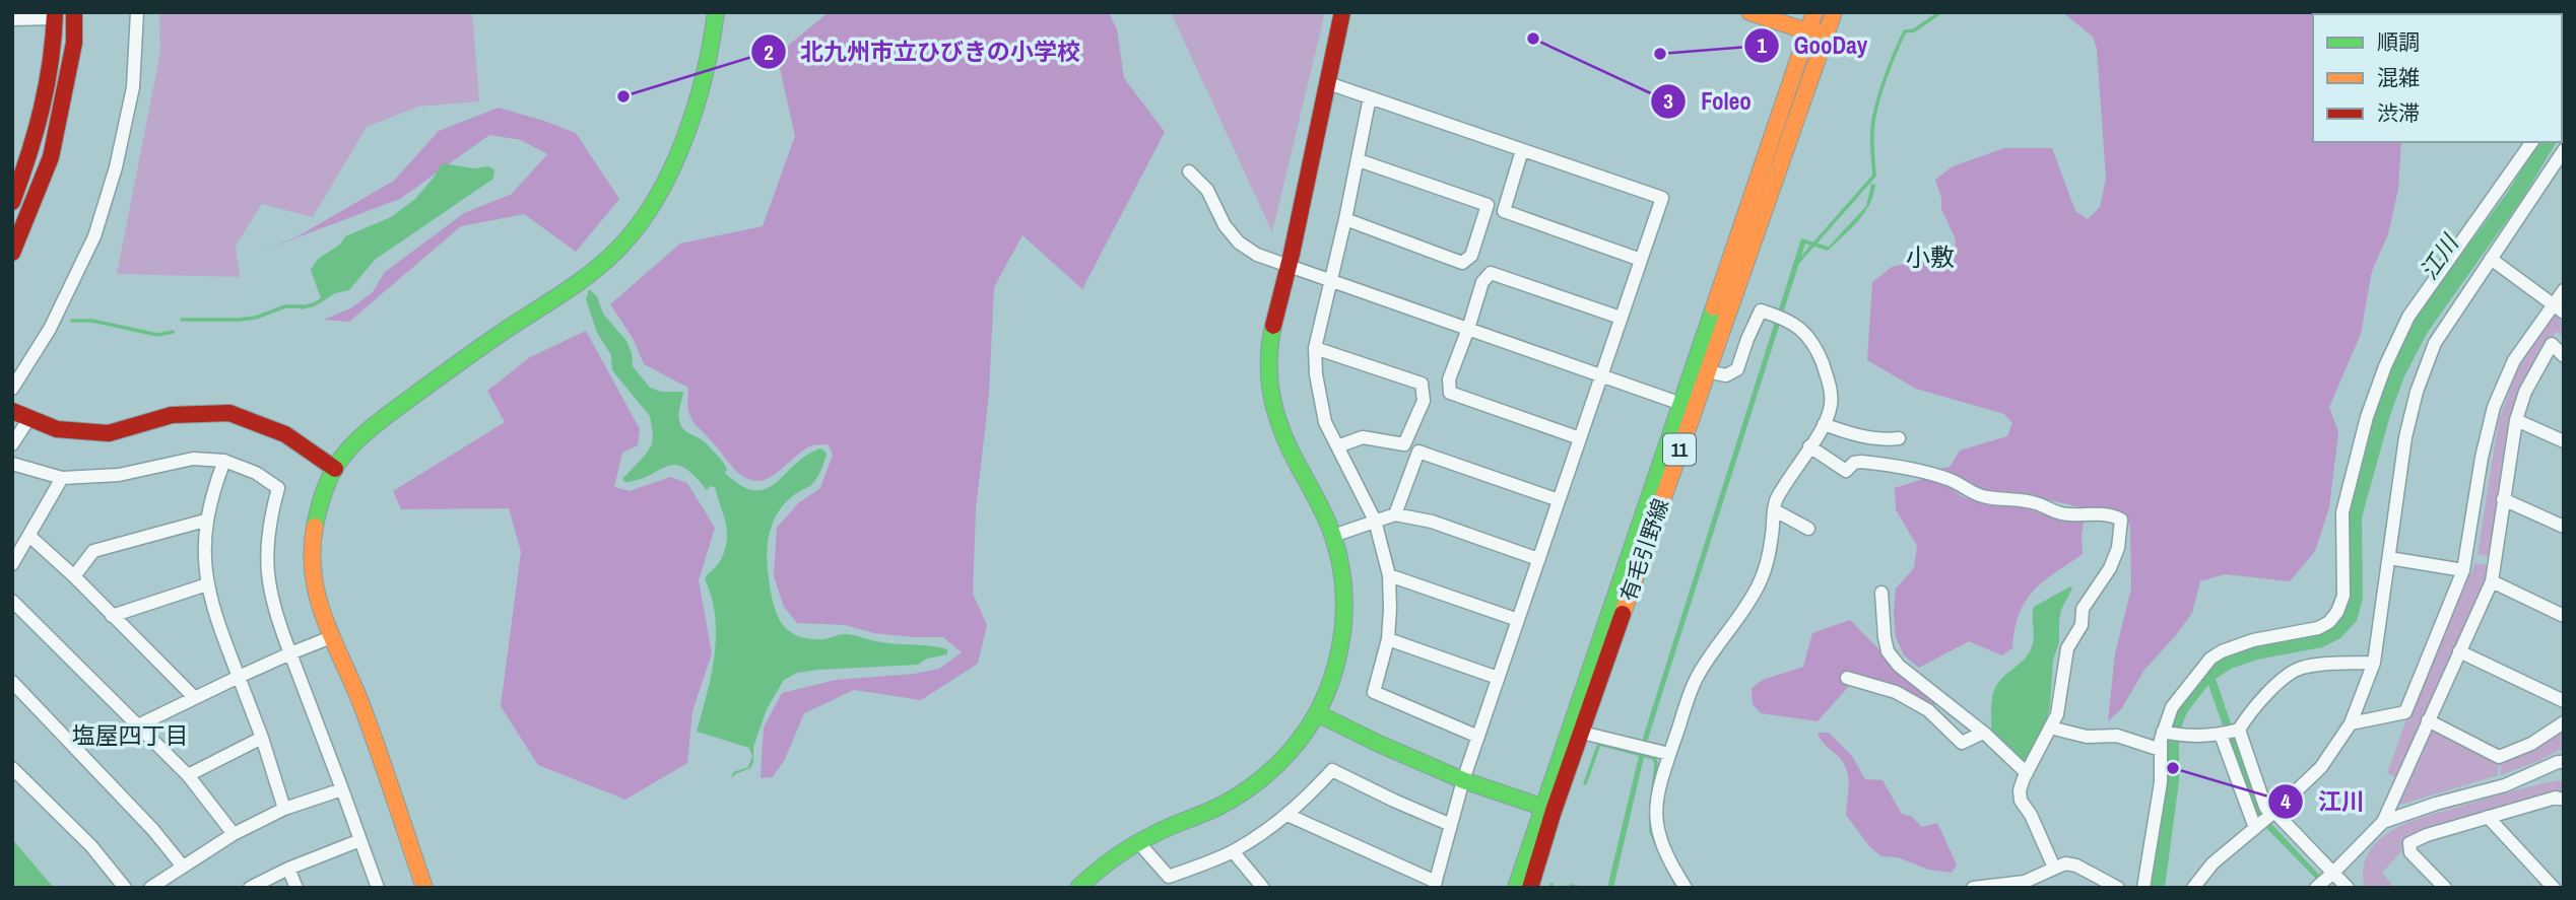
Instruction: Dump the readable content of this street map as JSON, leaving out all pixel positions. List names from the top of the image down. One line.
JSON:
{"streets":{"street":["11","有毛引野線"]},"districts":["小敷","塩屋四丁目"],"water":["江川"],"places":["Foleo","GooDay","北九州市立ひびきの小学校","江川"],"legend":["順調","混雑","渋滞"]}
